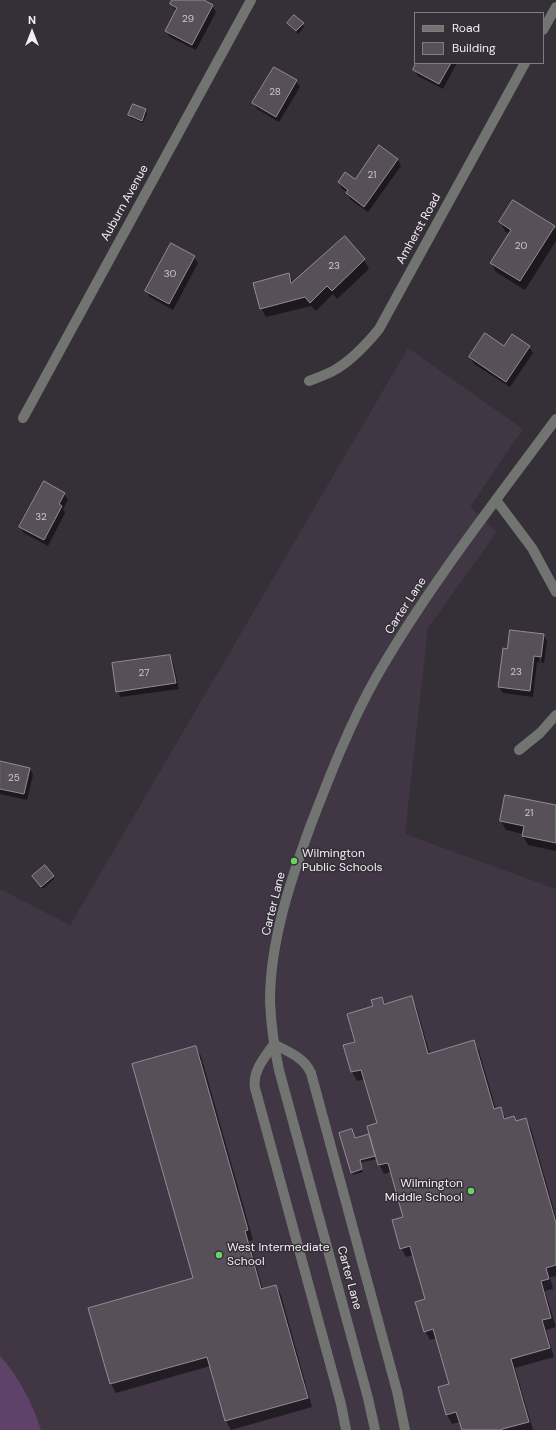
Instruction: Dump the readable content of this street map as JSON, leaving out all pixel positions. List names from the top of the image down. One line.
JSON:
{"streets":{"street":["Auburn Avenue","Amherst Road","Carter Lane"]},"places":["Wilmington Public Schools","Wilmington Middle School","West Intermediate School"],"house_numbers":["29","28","21","20","23","30","32","23","27","25","21"],"legend":["Road","Building"],"north":"top"}
